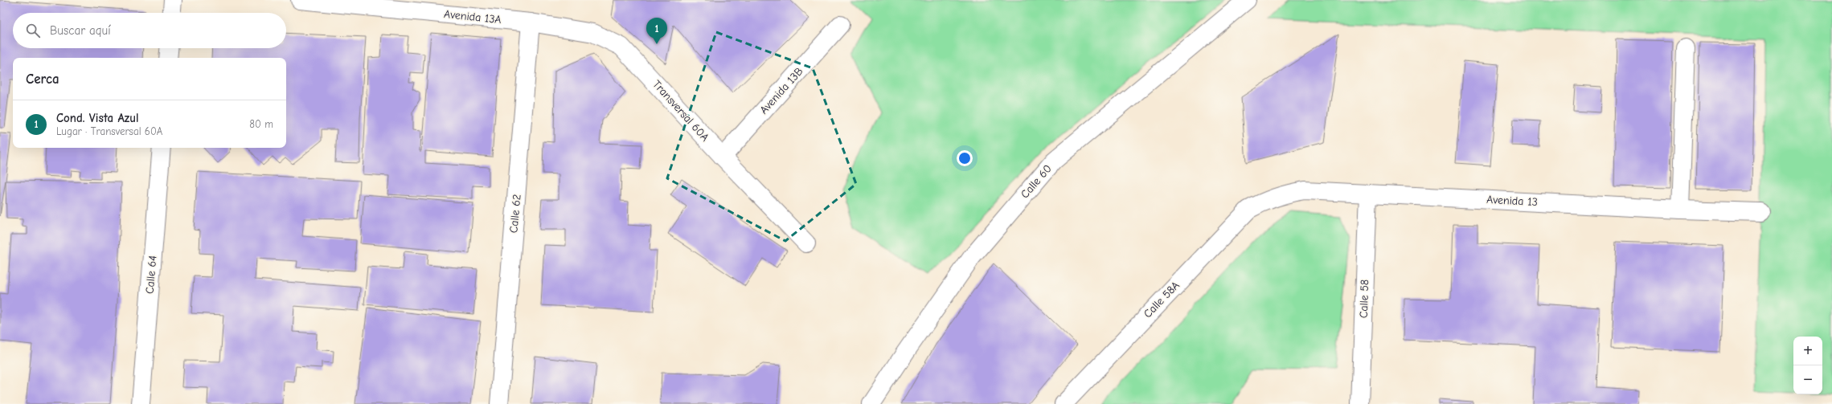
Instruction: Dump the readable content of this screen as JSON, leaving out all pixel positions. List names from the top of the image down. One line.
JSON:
{"streets":{"street":["Avenida 13A","Avenida 13B","Transversal 60A","Calle 60","Avenida 13","Calle 62","Calle 64","Calle 58","Calle 58A"]},"crossings":[["Avenida 13A","Transversal 60A"],["Avenida 13A","Calle 62"],["Avenida 13B","Transversal 60A"],["Transversal 60A","Calle 62"],["Avenida 13","Calle 58"],["Avenida 13","Calle 58A"]],"page":{"search":"Buscar aquí","pins":"1","heading":"Cerca","list":[{"mark":"1","name":"Cond. Vista Azul","note":"Lugar · Transversal 60A","value":"80 m"}],"map_buttons":["+","−"]}}
